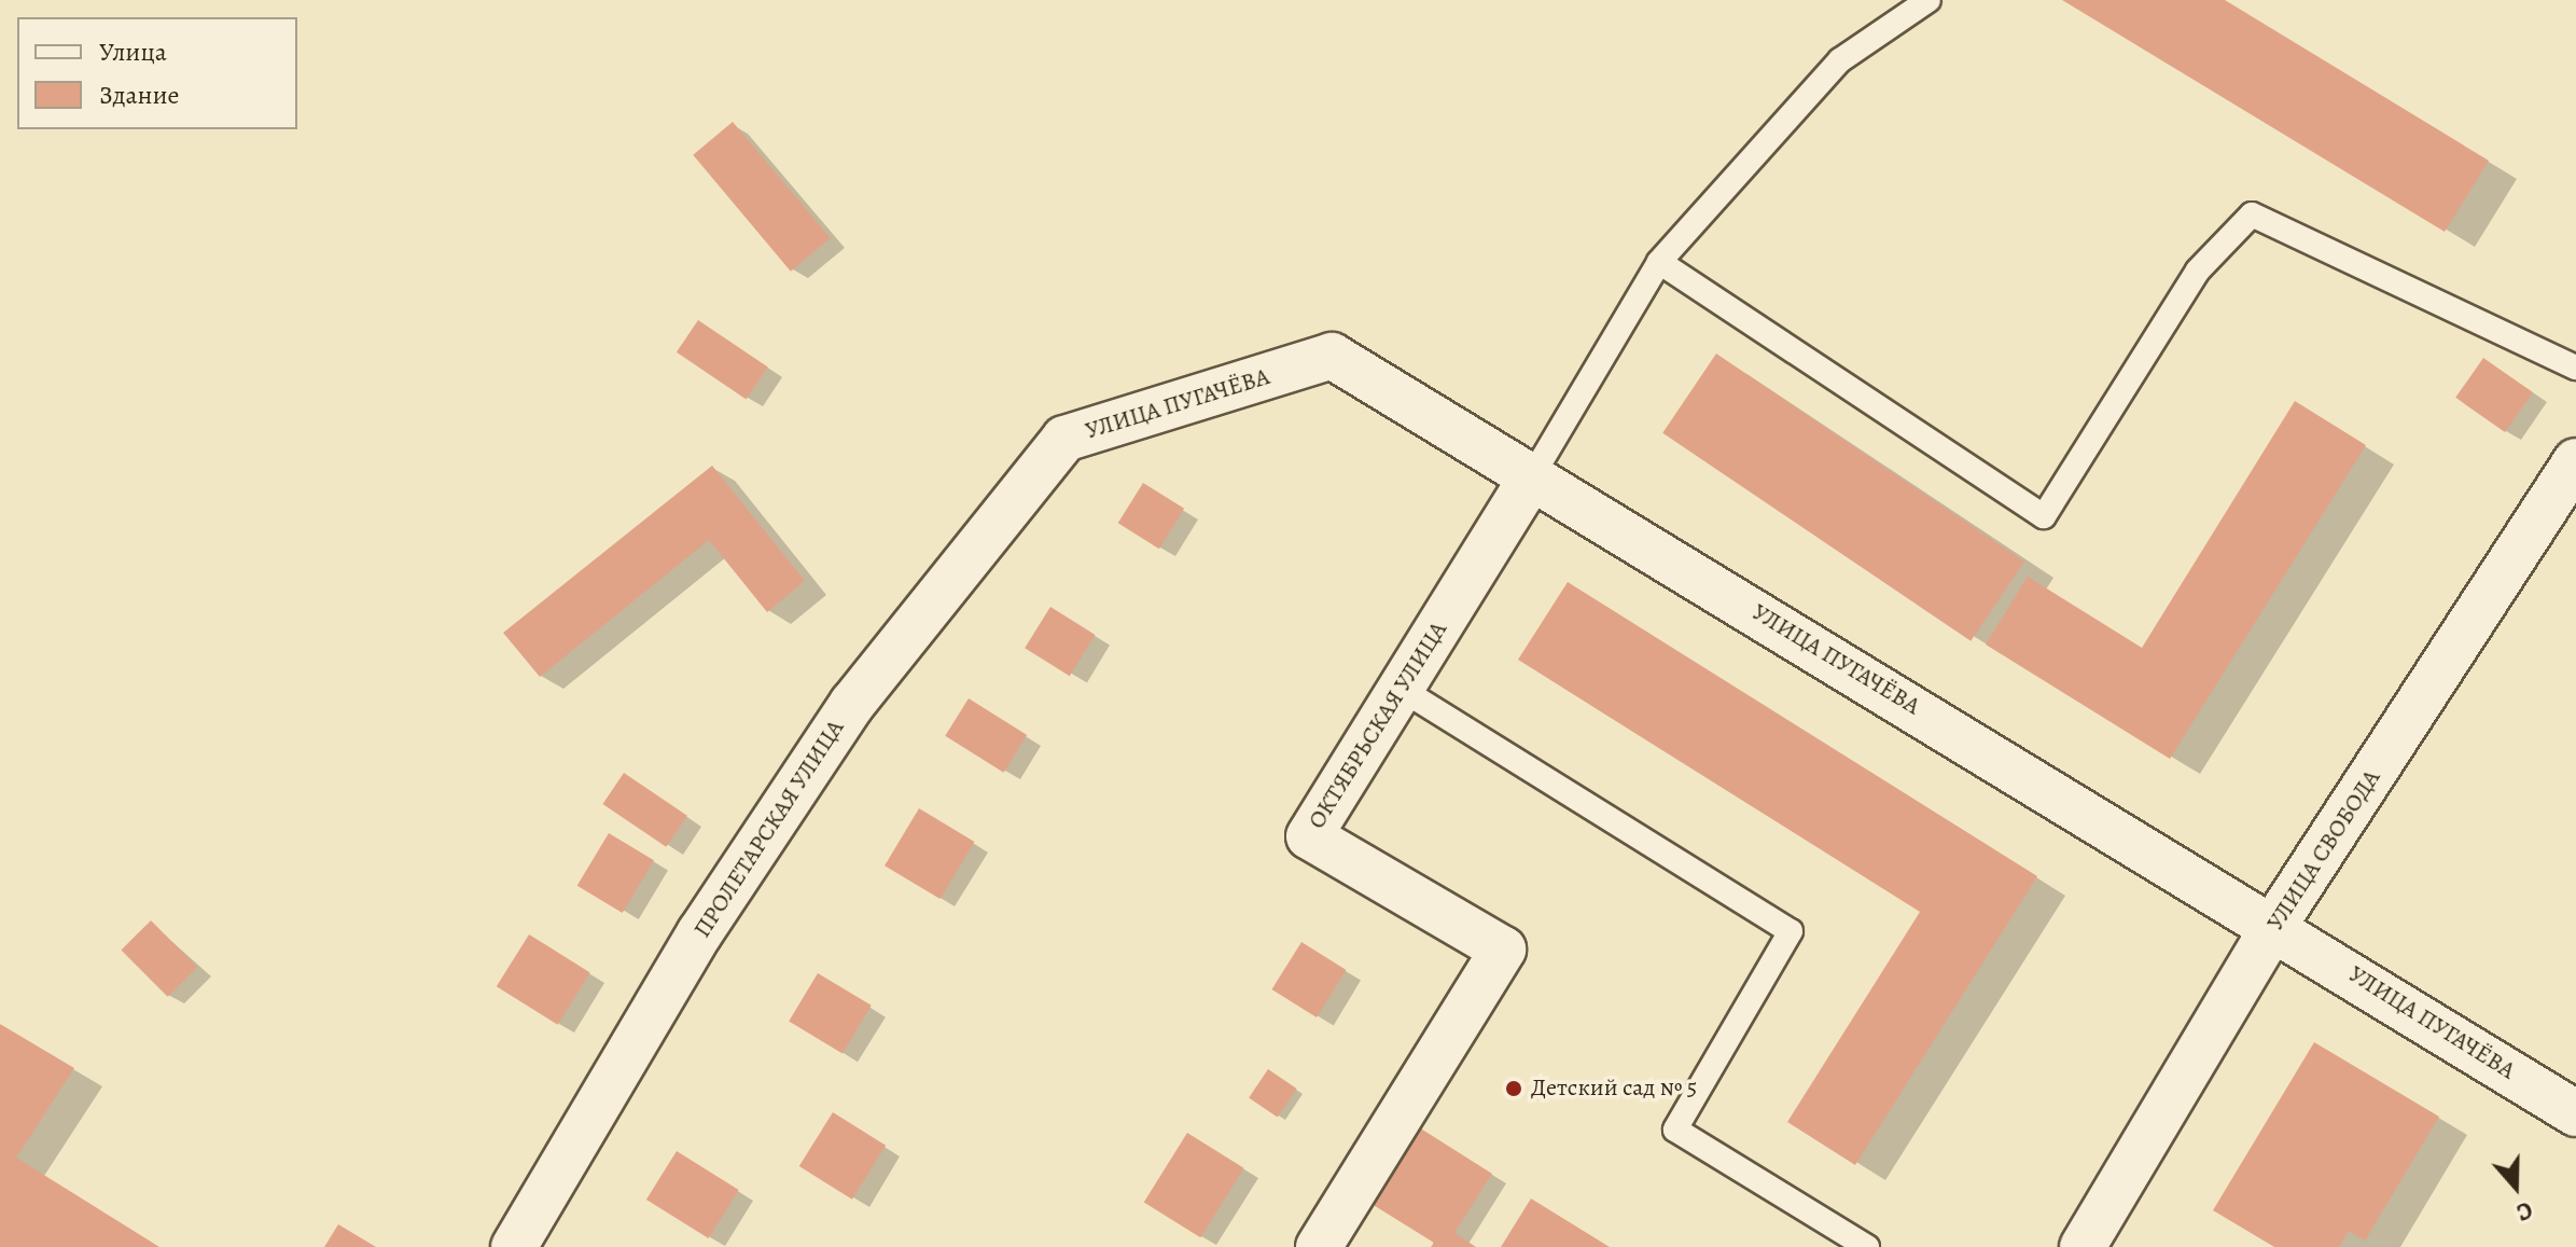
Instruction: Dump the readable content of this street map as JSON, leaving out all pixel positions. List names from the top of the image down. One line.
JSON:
{"streets":{"street":["УЛИЦА ПУГАЧЁВА","ОКТЯБРЬСКАЯ УЛИЦА","ПРОЛЕТАРСКАЯ УЛИЦА","УЛИЦА СВОБОДА"]},"crossings":[["УЛИЦА ПУГАЧЁВА","ОКТЯБРЬСКАЯ УЛИЦА"],["УЛИЦА ПУГАЧЁВА","ПРОЛЕТАРСКАЯ УЛИЦА"],["УЛИЦА ПУГАЧЁВА","УЛИЦА СВОБОДА"]],"places":["Детский сад № 5"],"legend":["Улица","Здание"],"north":"bottom"}
